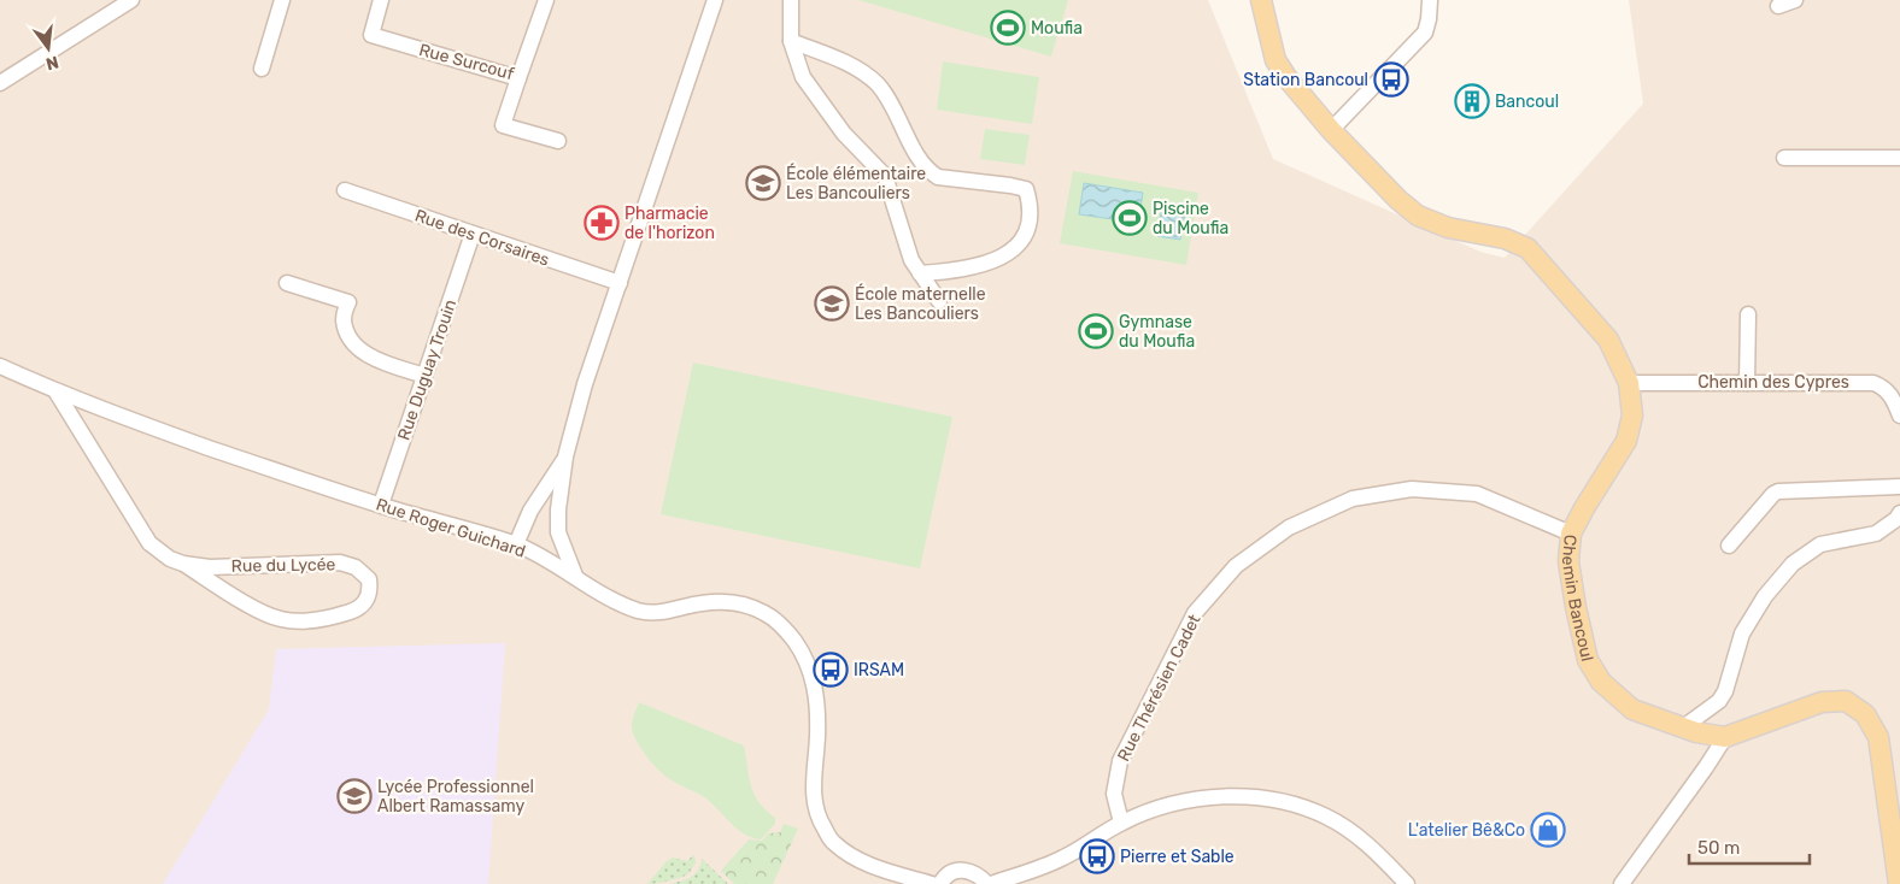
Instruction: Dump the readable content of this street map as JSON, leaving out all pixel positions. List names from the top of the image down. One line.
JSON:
{"streets":{"main road":["Chemin Bancoul"],"street":["Rue Surcouf","Rue des Corsaires","Rue Duguay Trouin","Chemin des Cypres","Rue Roger Guichard","Rue du Lycée","Rue Thérésien Cadet"]},"crossings":[["Rue des Corsaires","Rue Duguay Trouin"],["Rue Duguay Trouin","Rue Roger Guichard"],["Chemin des Cypres","Chemin Bancoul"],["Rue Roger Guichard","Rue du Lycée"],["Chemin Bancoul","Rue Thérésien Cadet"]],"places":{"sports":["Moufia","Piscine du Moufia","Gymnase du Moufia"],"bus stop":["Station Bancoul","IRSAM","Pierre et Sable"],"building":["Bancoul"],"school or university":["École élémentaire Les Bancouliers","École maternelle Les Bancouliers","Lycée Professionnel Albert Ramassamy"],"pharmacy":["Pharmacie de l'horizon"],"shop":["L'atelier Bê&Co"]},"scale_bar":"50 m","north":"bottom"}
